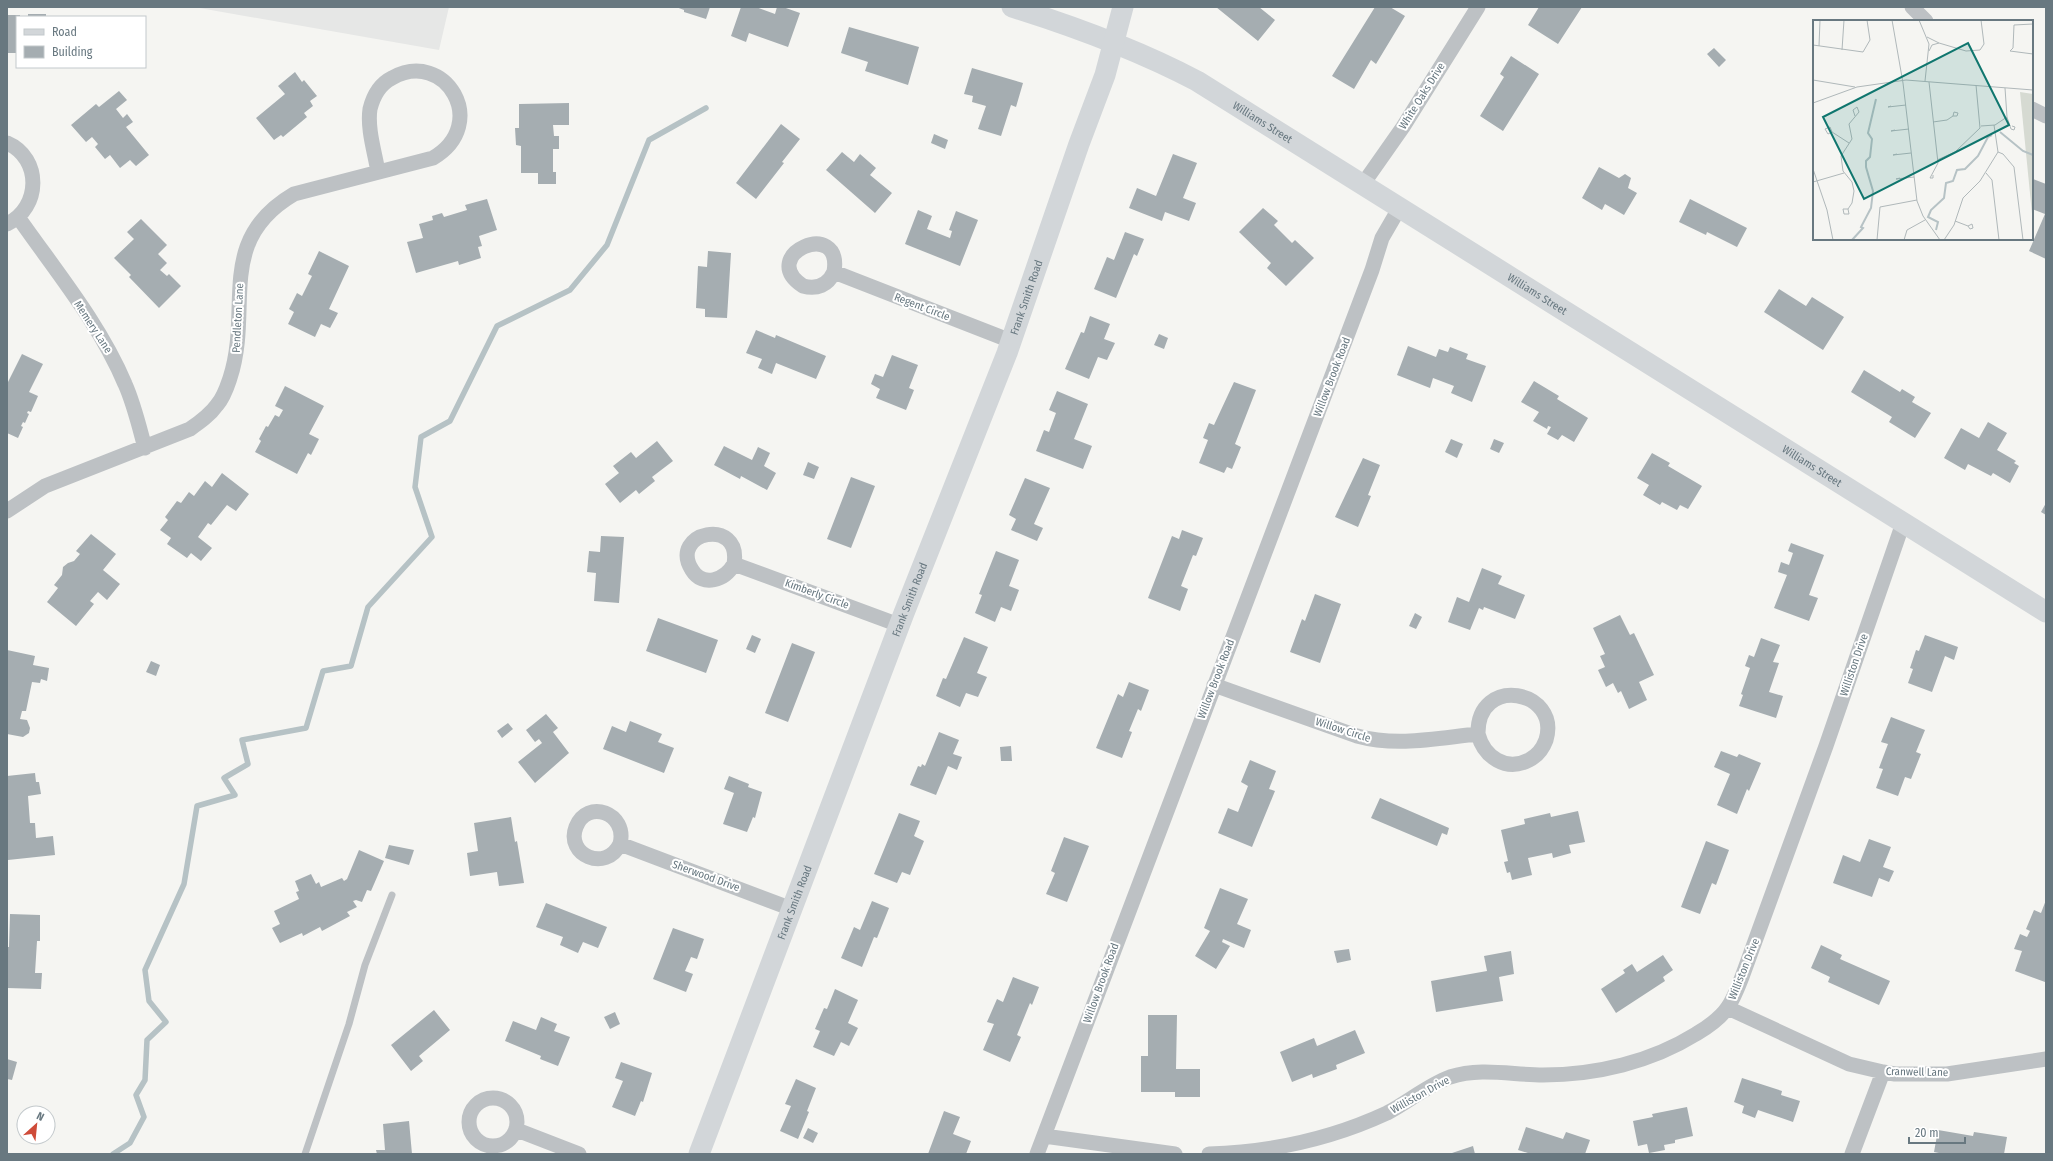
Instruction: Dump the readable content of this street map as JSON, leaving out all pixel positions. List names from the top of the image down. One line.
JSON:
{"streets":{"street":["White Oaks Drive","Williams Street","Frank Smith Road","Regent Circle","Pendleton Lane","Memery Lane","Willow Brook Road","Kimberly Circle","Williston Drive","Willow Circle","Sherwood Drive","Cranwell Lane"]},"crossings":[["White Oaks Drive","Williams Street"],["Williams Street","Frank Smith Road"],["Williams Street","Willow Brook Road"],["Williams Street","Williston Drive"],["Frank Smith Road","Regent Circle"],["Frank Smith Road","Kimberly Circle"],["Frank Smith Road","Sherwood Drive"],["Pendleton Lane","Memery Lane"],["Willow Brook Road","Willow Circle"],["Williston Drive","Cranwell Lane"]],"legend":["Road","Building"],"scale_bar":"20 m","north":"top right"}
